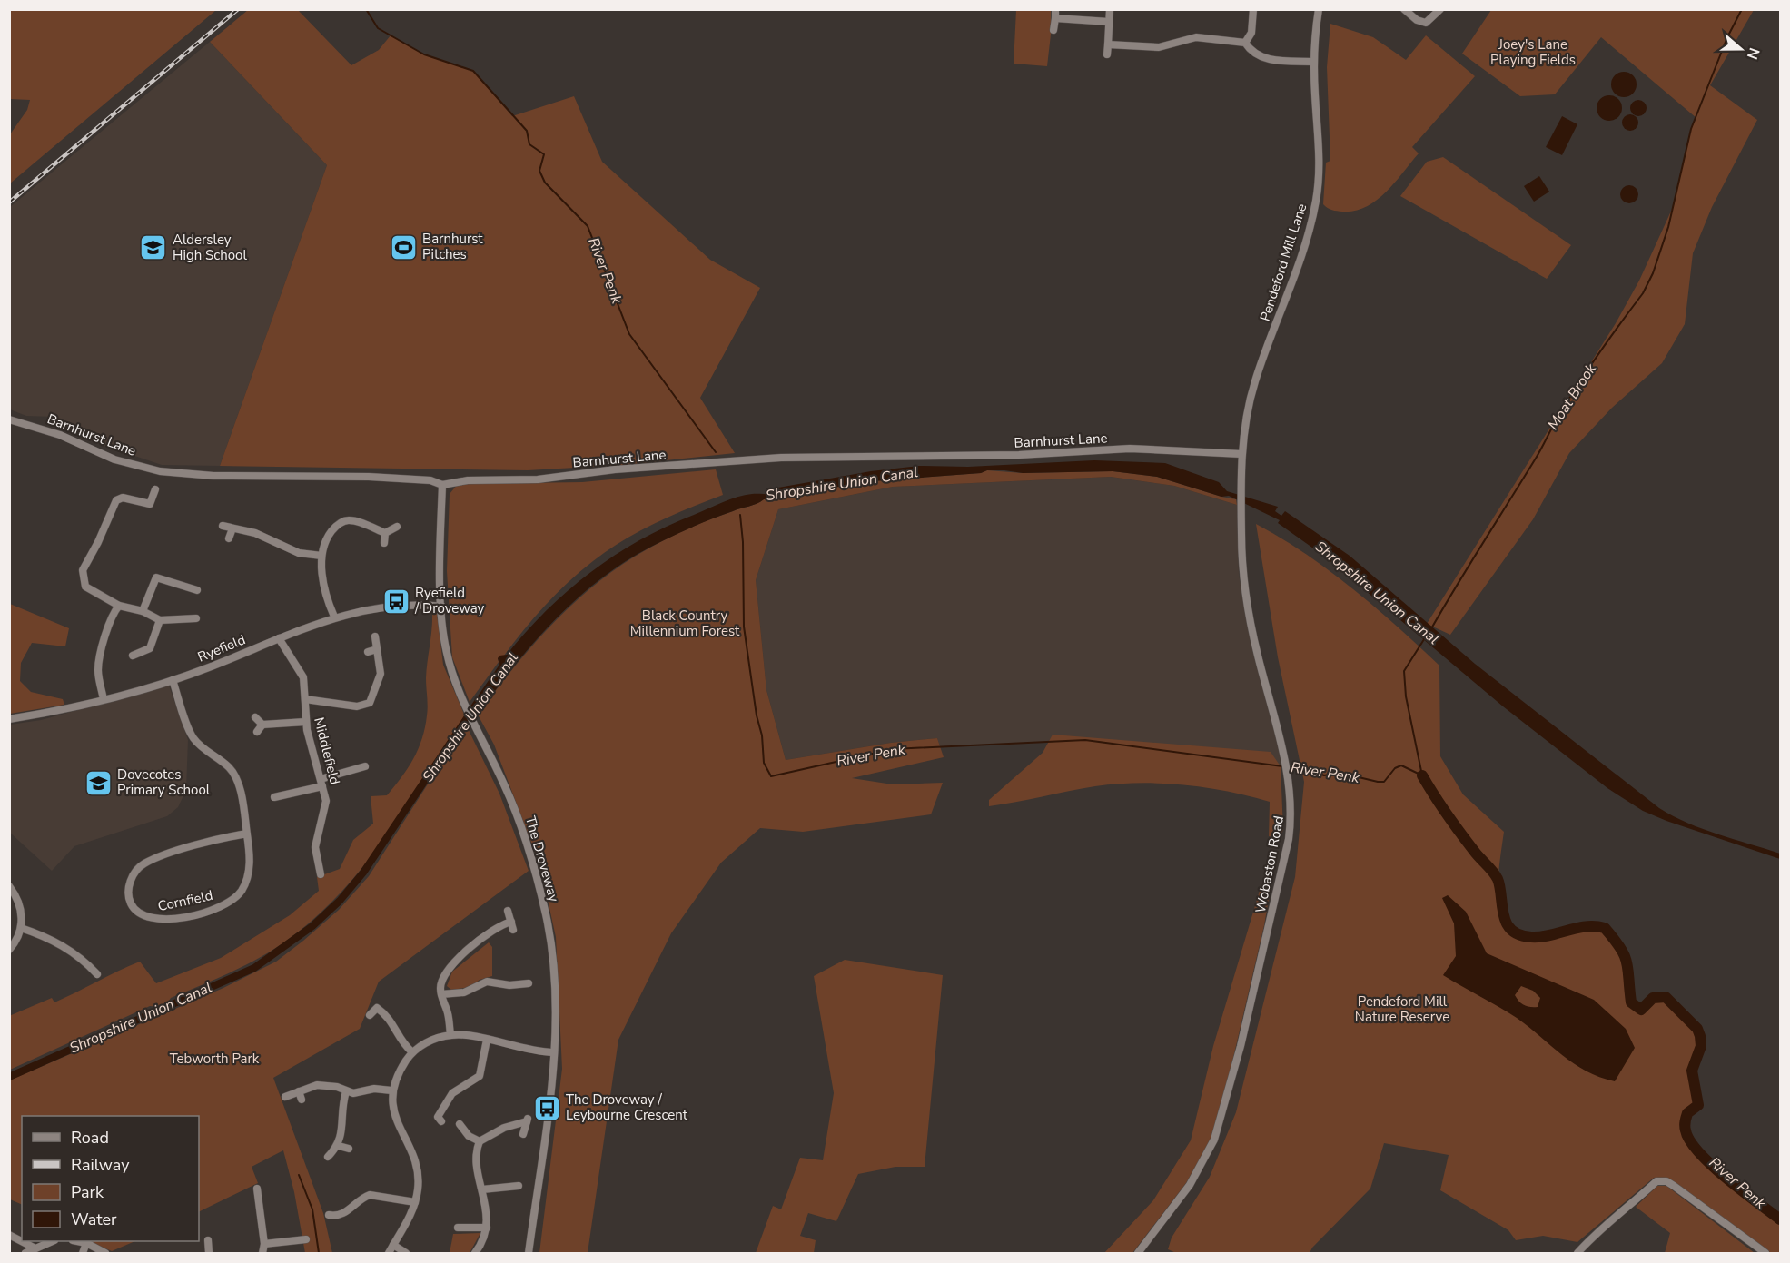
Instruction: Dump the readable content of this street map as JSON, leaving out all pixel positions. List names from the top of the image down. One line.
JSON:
{"streets":{"street":["Pendeford Mill Lane","Barnhurst Lane","Ryefield","Middlefield","The Droveway","Wobaston Road","Cornfield"]},"crossings":[["Pendeford Mill Lane","Barnhurst Lane"],["Pendeford Mill Lane","Wobaston Road"],["Barnhurst Lane","The Droveway"],["Barnhurst Lane","Wobaston Road"],["Ryefield","Middlefield"],["Ryefield","The Droveway"],["Ryefield","Cornfield"]],"water":["River Penk","Moat Brook","Shropshire Union Canal"],"parks":["Joey's Lane Playing Fields","Black Country Millennium Forest","Pendeford Mill Nature Reserve","Tebworth Park"],"places":{"sports":["Barnhurst Pitches"],"school or university":["Aldersley High School","Dovecotes Primary School"],"bus stop":["Ryefield / Droveway","The Droveway / Leybourne Crescent"]},"legend":["Road","Railway","Park","Water"],"north":"right"}
